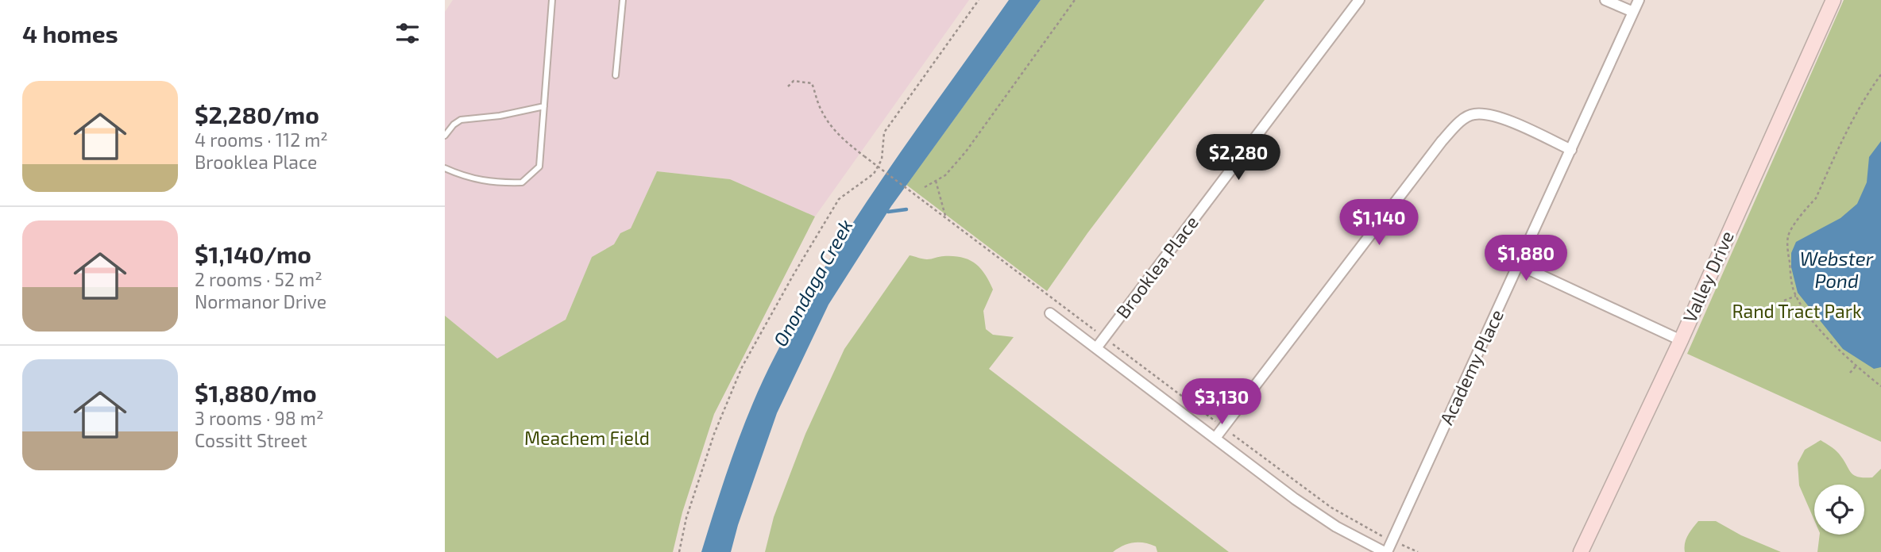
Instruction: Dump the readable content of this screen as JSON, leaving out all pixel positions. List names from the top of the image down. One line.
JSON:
{"streets":{"main road":["Valley Drive"],"street":["Brooklea Place","Academy Place"]},"water":["Webster Pond","Onondaga Creek"],"parks":["Rand Tract Park","Meachem Field"],"page":{"heading":"4 homes","list":[{"name":"$2,280/mo","note":"4 rooms · 112 m² · Brooklea Place"},{"name":"$1,140/mo","note":"2 rooms · 52 m² · Normanor Drive"},{"name":"$1,880/mo","note":"3 rooms · 98 m² · Cossitt Street"}],"price":["$2,280","$1,140","$1,880","$3,130"]}}
